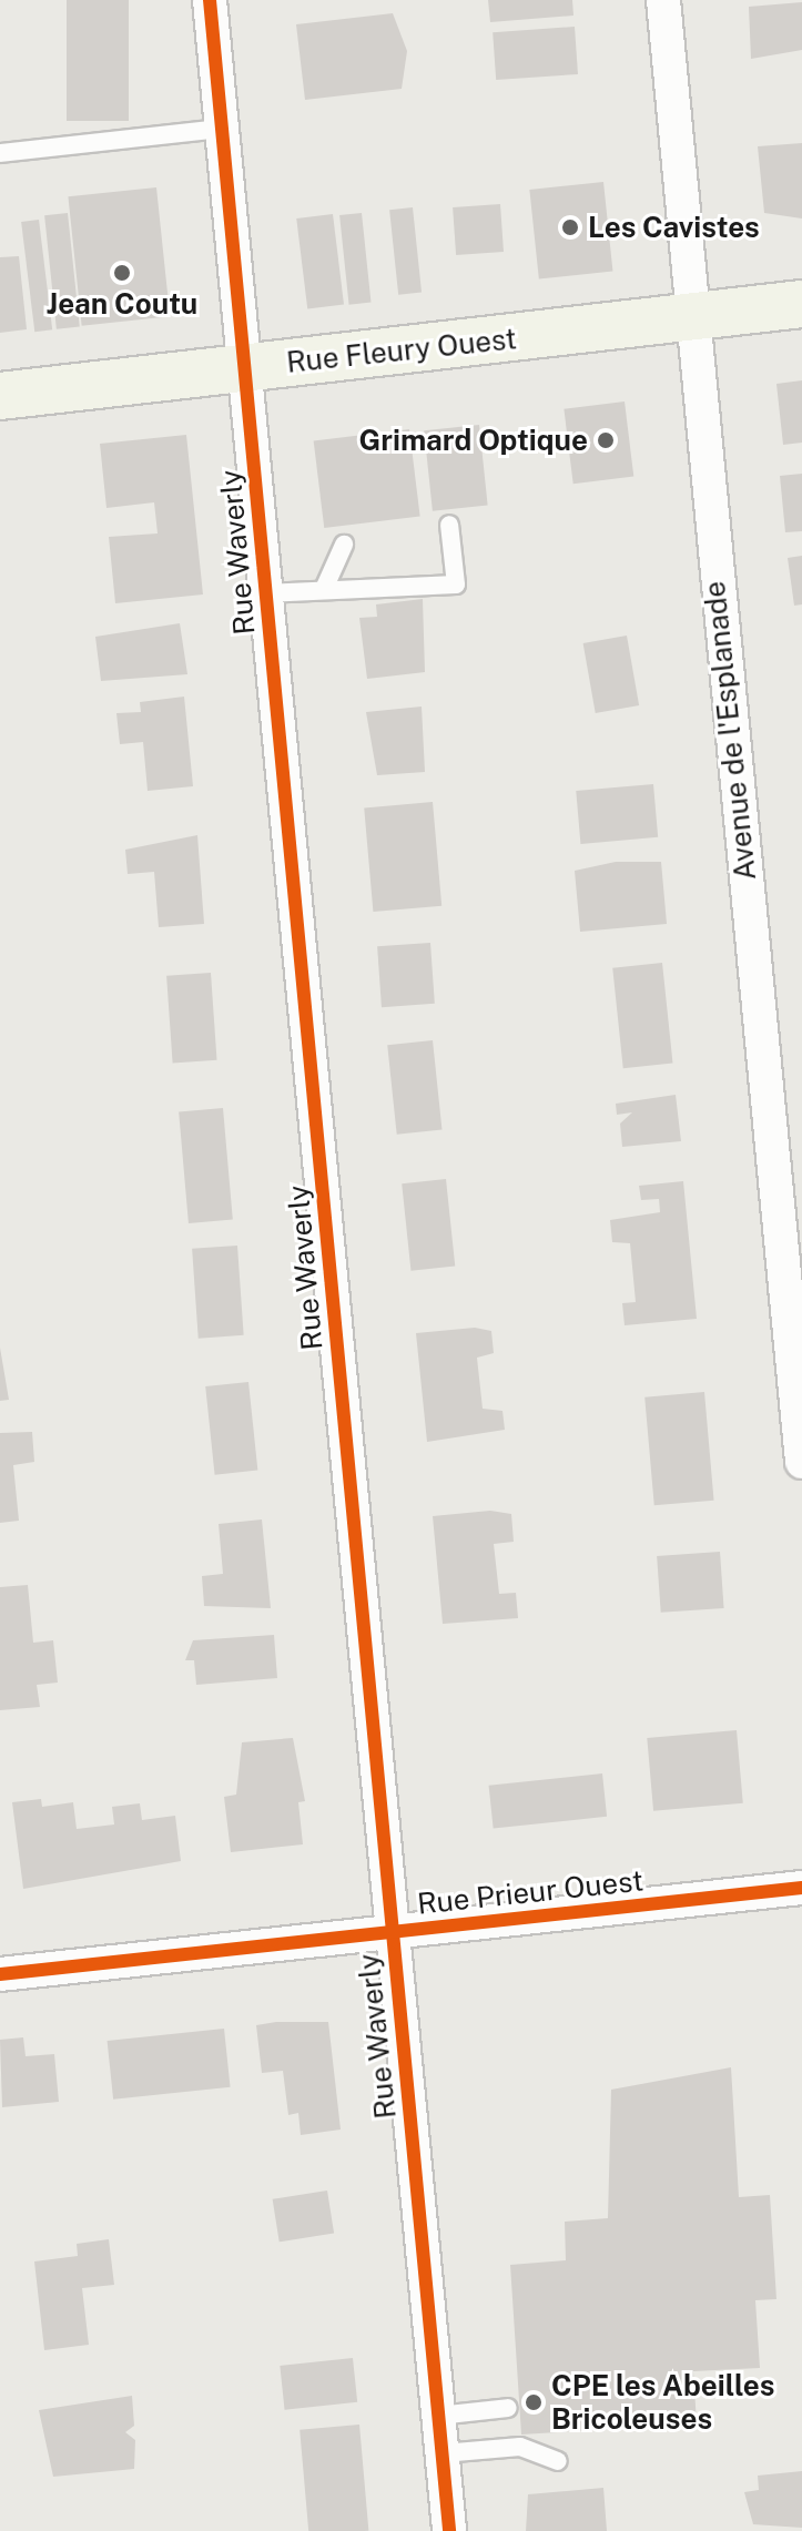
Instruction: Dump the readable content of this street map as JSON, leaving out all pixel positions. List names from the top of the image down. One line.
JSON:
{"streets":{"street":["Rue Fleury Ouest","Rue Waverly","Avenue de l'Esplanade","Rue Prieur Ouest"]},"crossings":[["Rue Fleury Ouest","Rue Waverly"],["Rue Fleury Ouest","Avenue de l'Esplanade"],["Rue Waverly","Rue Prieur Ouest"]],"places":["Les Cavistes","Jean Coutu","Grimard Optique","CPE les Abeilles Bricoleuses"]}
